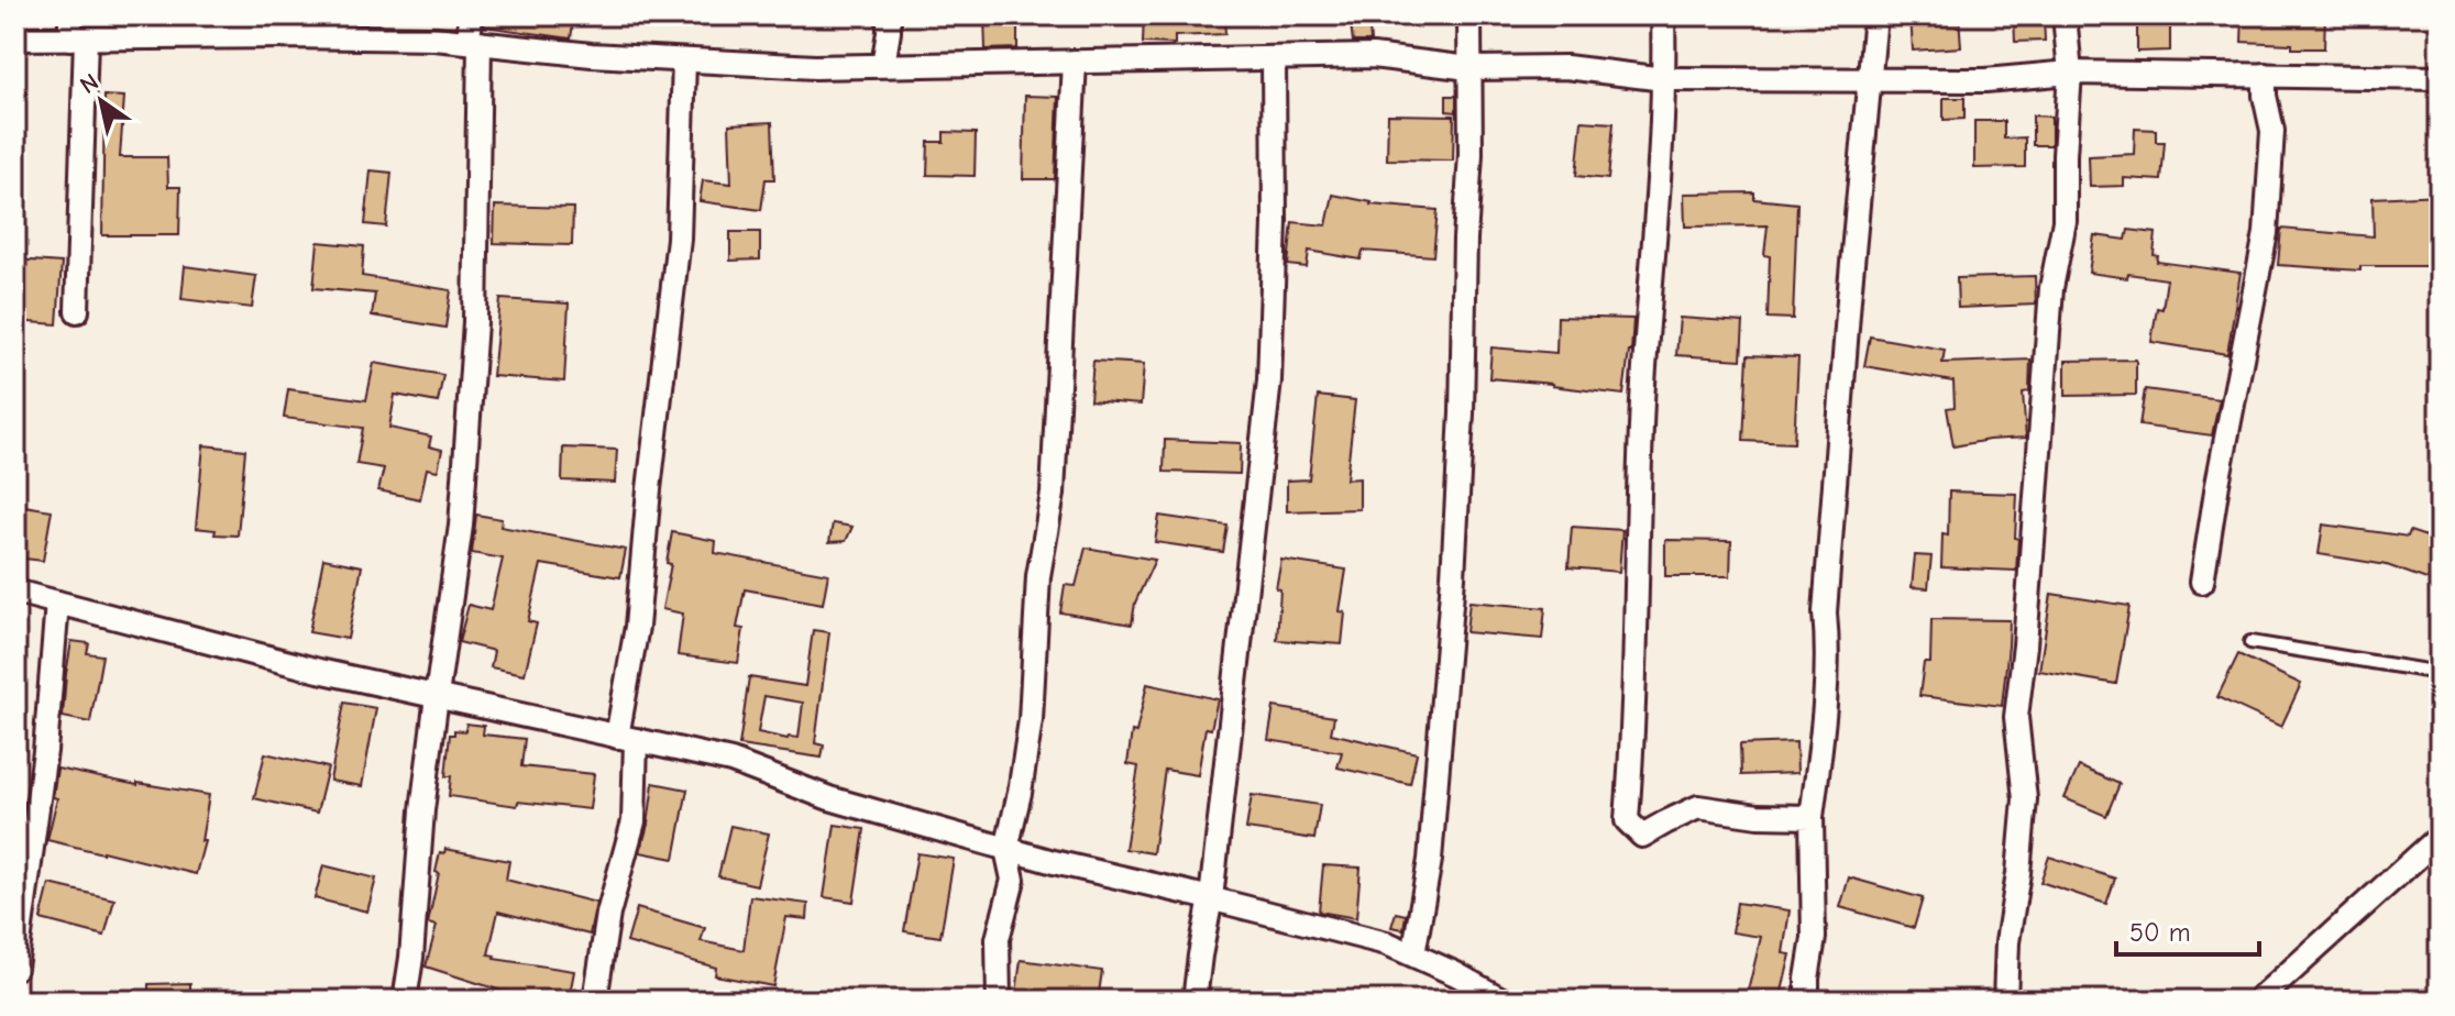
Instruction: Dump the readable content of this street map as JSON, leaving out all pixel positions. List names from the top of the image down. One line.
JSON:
{"scale_bar":"50 m","north":"top left"}
